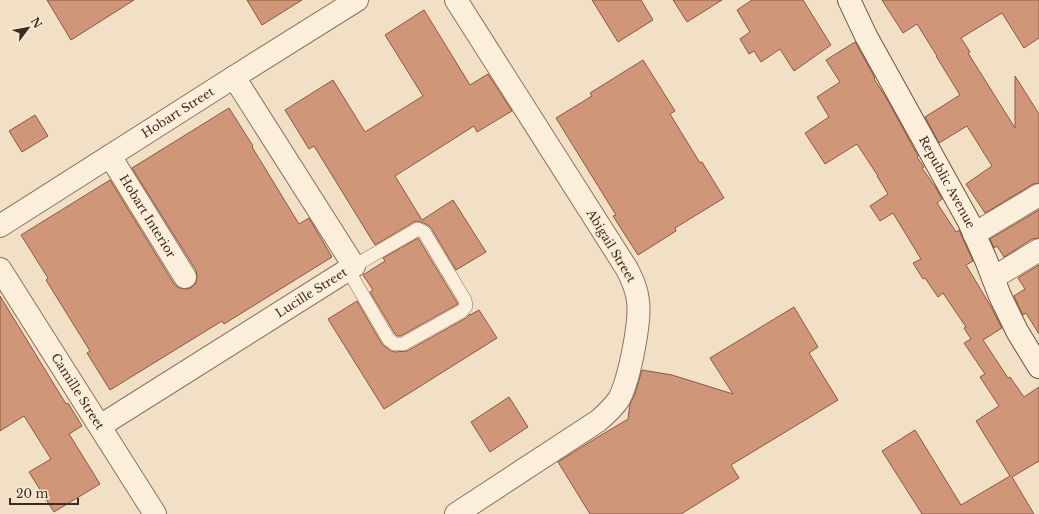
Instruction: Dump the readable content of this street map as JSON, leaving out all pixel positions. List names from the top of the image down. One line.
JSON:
{"streets":{"street":["Hobart Street","Republic Avenue","Hobart Interior","Abigail Street","Lucille Street","Camille Street"]},"crossings":[["Hobart Street","Hobart Interior"],["Hobart Street","Lucille Street"],["Lucille Street","Camille Street"]],"scale_bar":"20 m","north":"top right"}
